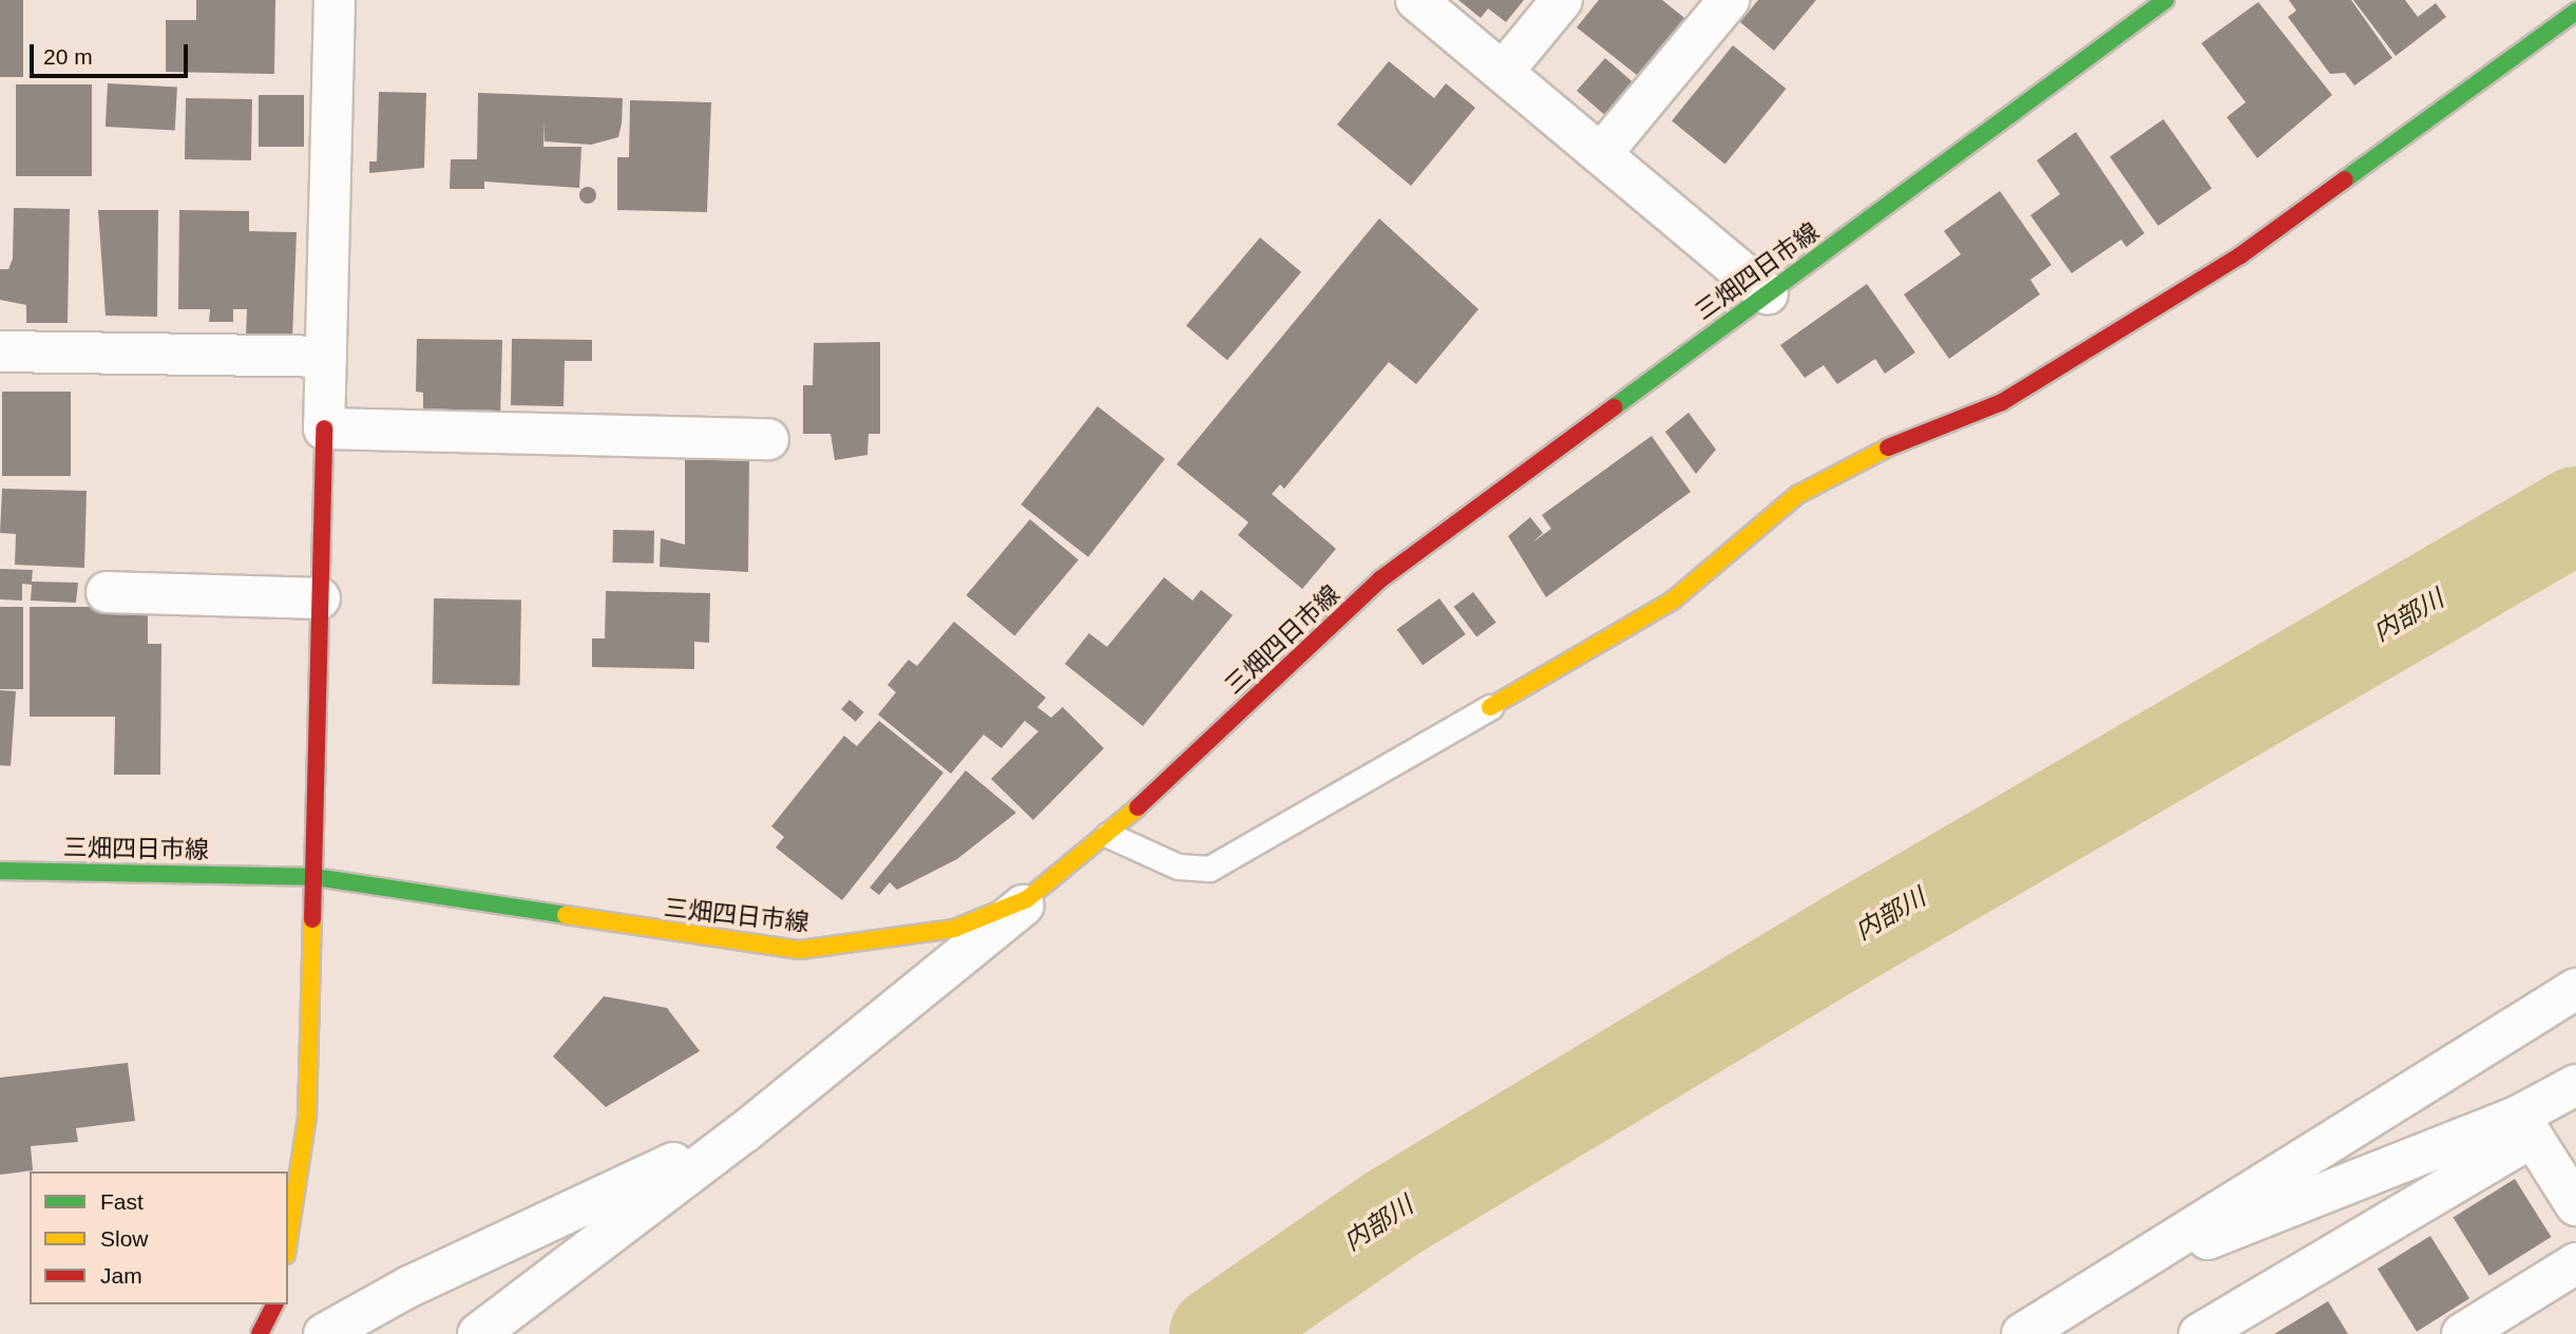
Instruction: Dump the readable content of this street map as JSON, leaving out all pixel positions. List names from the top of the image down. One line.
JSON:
{"streets":{"main road":["三畑四日市線"]},"water":["内部川"],"legend":["Fast","Slow","Jam"],"scale_bar":"20 m"}
